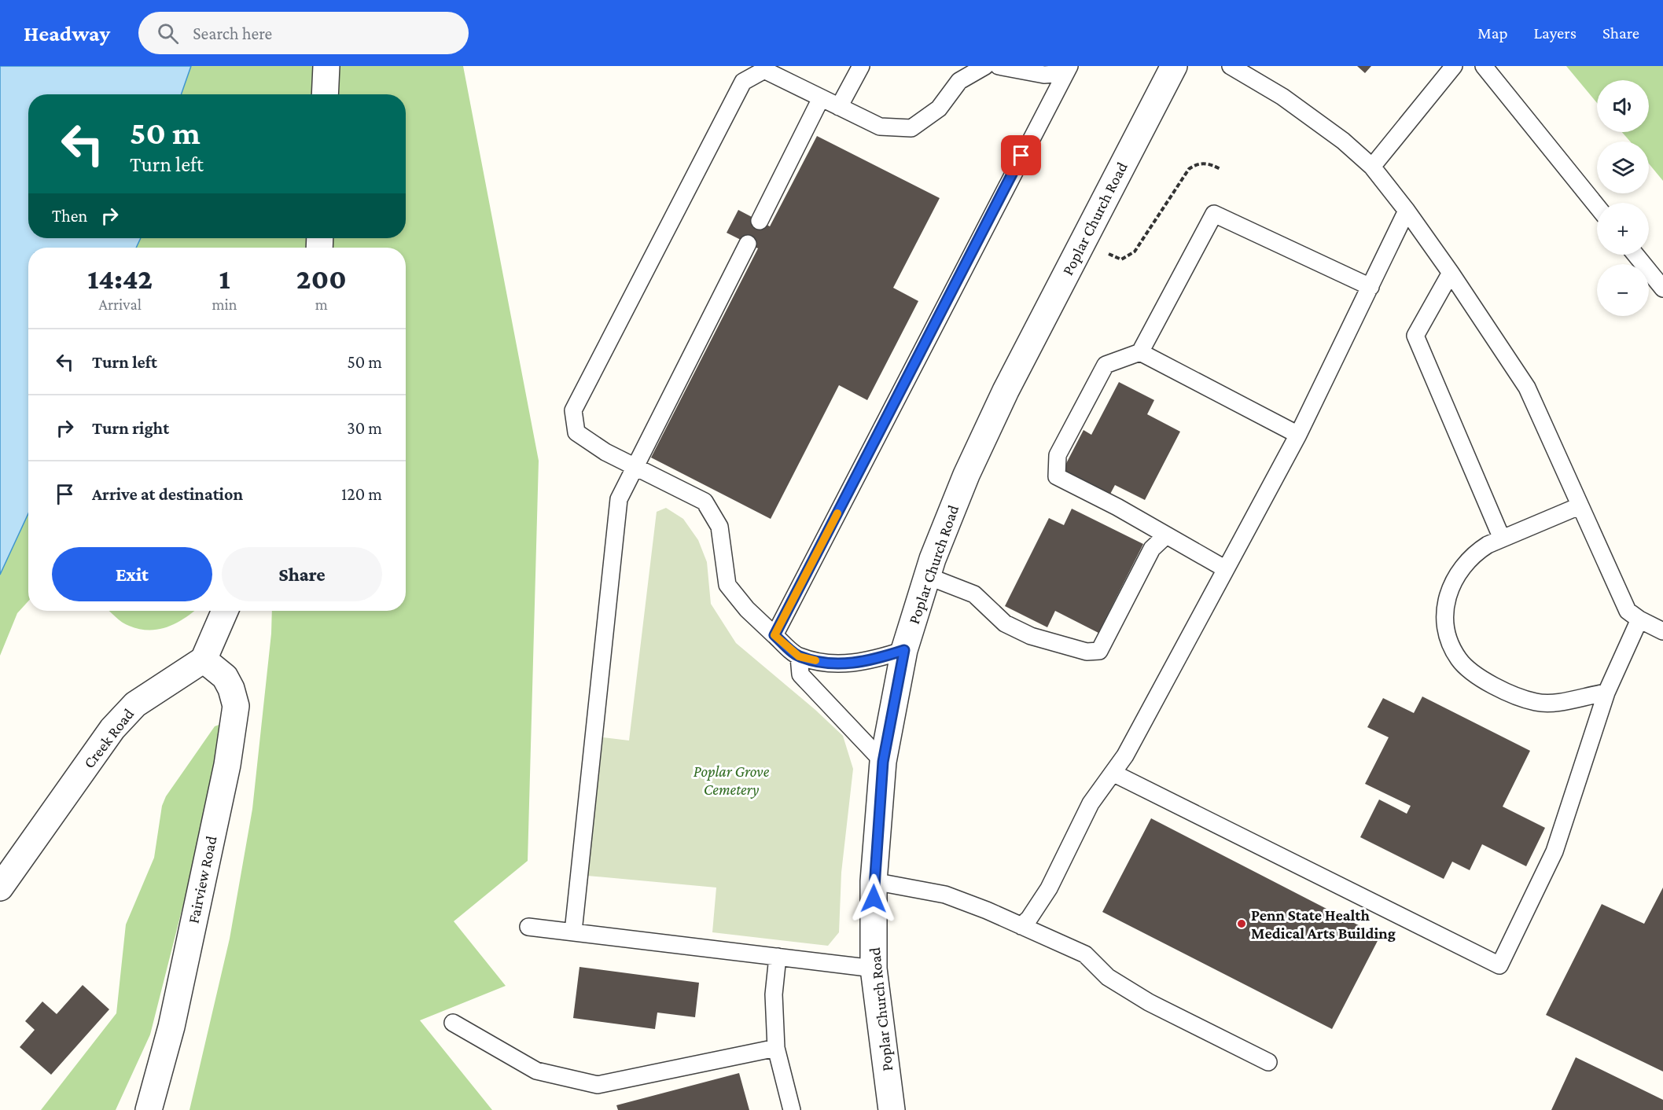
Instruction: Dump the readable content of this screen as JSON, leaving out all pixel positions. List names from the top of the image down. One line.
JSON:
{"streets":{"street":["Poplar Church Road","Creek Road","Fairview Road"]},"crossings":[["Creek Road","Fairview Road"]],"parks":["Poplar Grove Cemetery"],"places":["Penn State Health Medical Arts Building"],"page":{"header":"Headway","search":"Search here","nav":["Map","Layers","Share"],"map_buttons":["+","−"],"turn":["50 m","Turn left"],"then":"Then","eta":["14:42","Arrival","1","min","200","m"],"list":[{"name":"Turn left","value":"50 m"},{"name":"Turn right","value":"30 m"},{"name":"Arrive at destination","value":"120 m"}],"buttons":["Exit","Share"]}}
